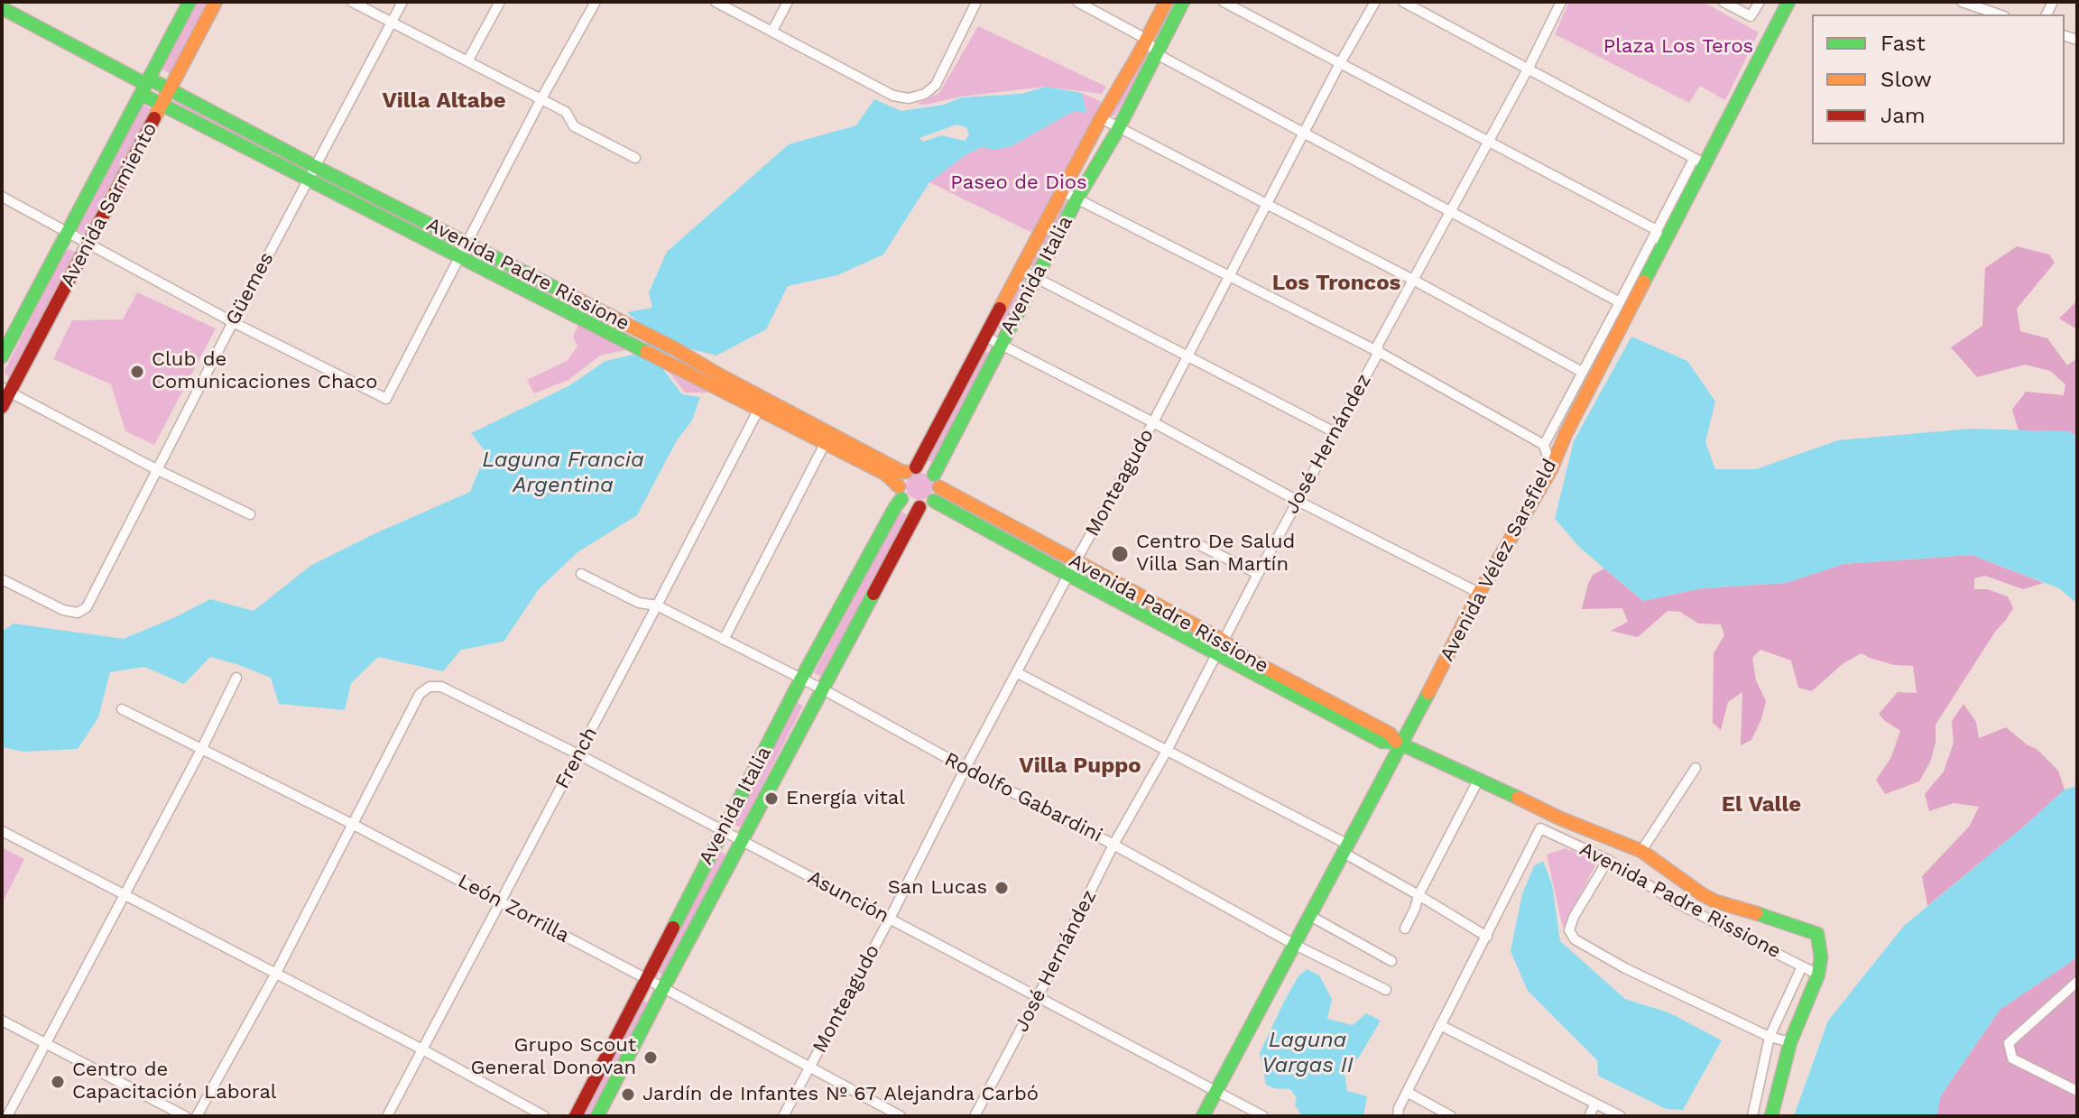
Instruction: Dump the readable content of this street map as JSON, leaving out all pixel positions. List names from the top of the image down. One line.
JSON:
{"streets":{"main road":["Avenida Sarmiento","Avenida Padre Rissione","Avenida Italia","Avenida Vélez Sarsfield"],"street":["Güemes","José Hernández","Monteagudo","French","Rodolfo Gabardini","Asunción","León Zorrilla"]},"crossings":[["Avenida Sarmiento","Avenida Padre Rissione"],["Avenida Padre Rissione","Avenida Italia"],["Avenida Padre Rissione","Güemes"],["Avenida Padre Rissione","José Hernández"],["Avenida Padre Rissione","Monteagudo"],["Avenida Padre Rissione","Avenida Vélez Sarsfield"],["Avenida Padre Rissione","French"],["Avenida Italia","Rodolfo Gabardini"],["Avenida Italia","Asunción"],["Avenida Italia","León Zorrilla"],["José Hernández","Rodolfo Gabardini"],["José Hernández","Asunción"],["Monteagudo","Rodolfo Gabardini"],["Monteagudo","Asunción"],["Monteagudo","León Zorrilla"],["Avenida Vélez Sarsfield","Rodolfo Gabardini"],["Avenida Vélez Sarsfield","Asunción"],["French","Rodolfo Gabardini"],["French","Asunción"],["French","León Zorrilla"],["Asunción","León Zorrilla"]],"districts":["Villa Altabe","Los Troncos","Villa Puppo","El Valle"],"water":["Laguna Francia Argentina","Laguna Vargas II"],"parks":["Plaza Los Teros","Paseo de Dios"],"places":["Club de Comunicaciones Chaco","Centro De Salud Villa San Martín","Energía vital","San Lucas","Grupo Scout General Donovan","Centro de Capacitación Laboral","Jardín de Infantes Nº 67 Alejandra Carbó"],"legend":["Fast","Slow","Jam"]}
